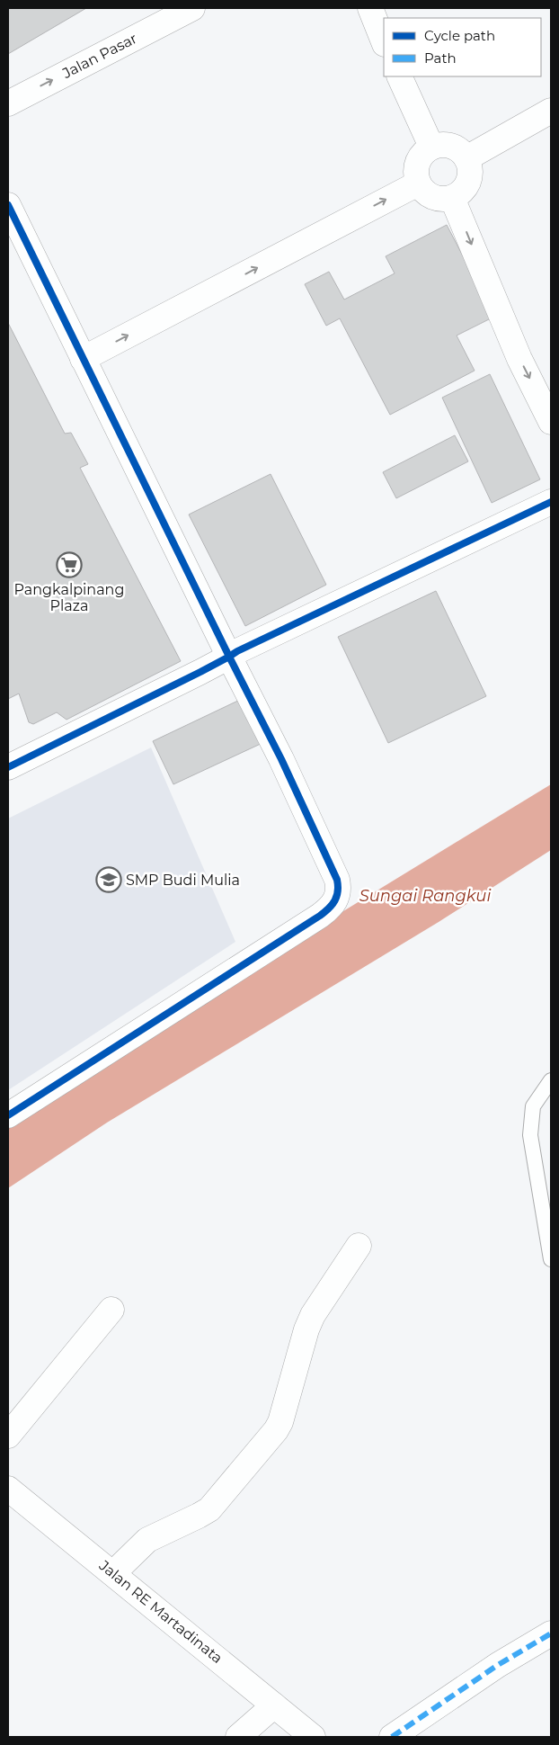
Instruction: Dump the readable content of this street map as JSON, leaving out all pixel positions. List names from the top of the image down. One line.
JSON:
{"streets":{"street":["Jalan Pasar","Jalan RE Martadinata"]},"one_way":["Jalan Pasar"],"water":["Sungai Rangkui"],"places":{"supermarket":["Pangkalpinang Plaza"],"school or university":["SMP Budi Mulia"]},"legend":["Cycle path","Path"]}
